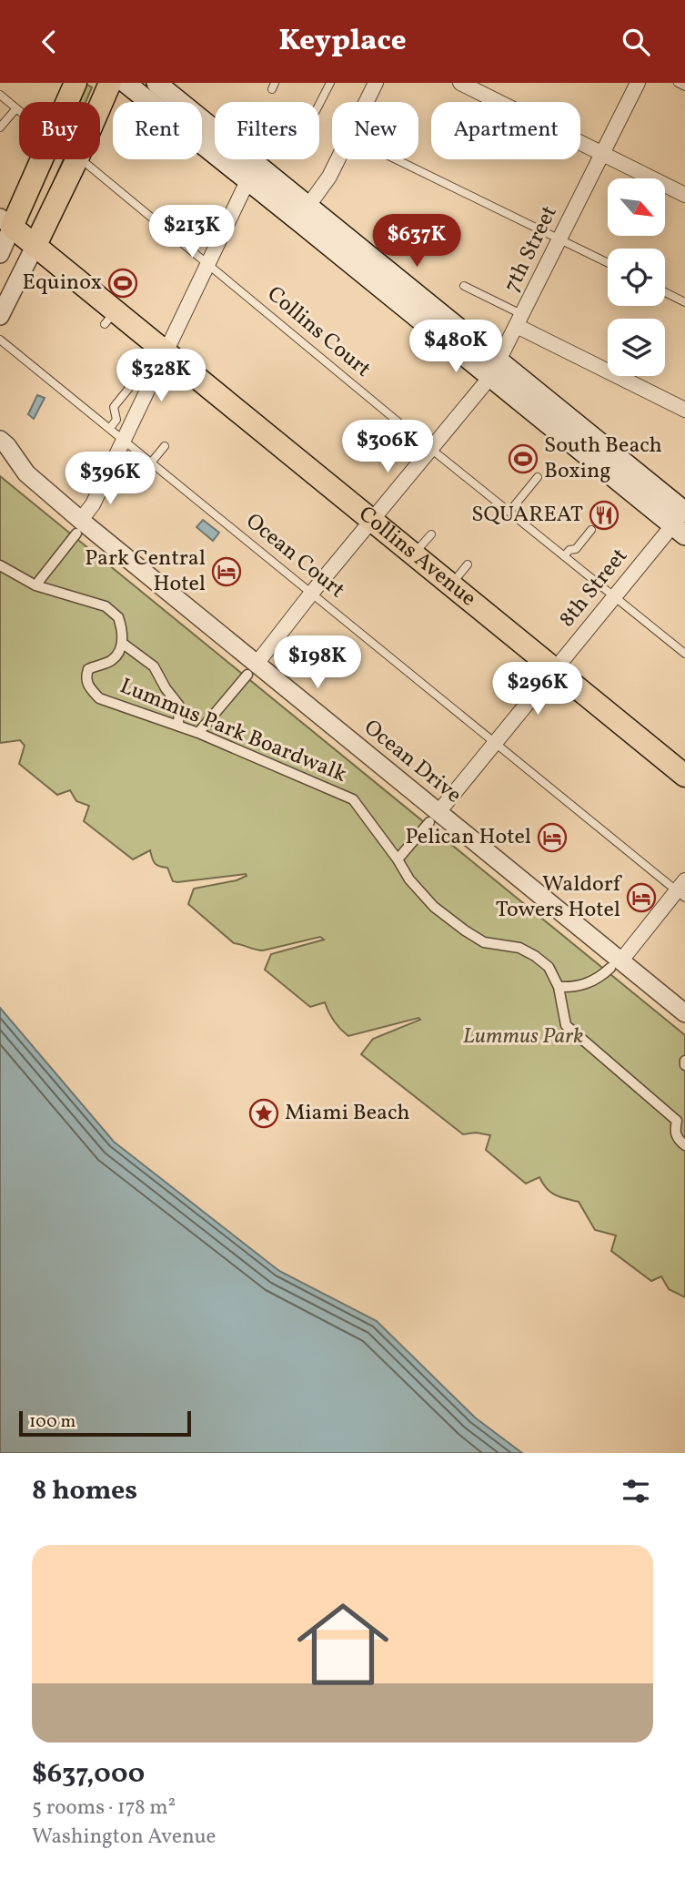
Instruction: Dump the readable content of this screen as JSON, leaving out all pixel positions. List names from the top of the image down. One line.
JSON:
{"streets":{"main road":["Collins Avenue"],"street":["7th Street","8th Street","Lummus Park Boardwalk","Ocean Drive"],"lane":["Collins Court","Ocean Court"]},"crossings":[["7th Street","Collins Court"],["7th Street","Ocean Court"],["7th Street","Collins Avenue"],["7th Street","Ocean Drive"],["Collins Court","8th Street"],["Ocean Court","8th Street"],["Collins Avenue","8th Street"],["8th Street","Ocean Drive"]],"parks":["Lummus Park"],"places":{"sports":["Equinox","South Beach Boxing"],"restaurant":["SQUAREAT"],"hotel":["Park Central Hotel","Pelican Hotel","Waldorf Towers Hotel"],"place":["Miami Beach"]},"scale_bar":"100 m","north":"bottom right","page":{"header":"Keyplace","chip":["Buy","Rent","Filters","New","Apartment"],"price":["$213K","$637K","$480K","$328K","$306K","$396K","$198K","$296K"],"scale":"100 m","heading":"8 homes","list":[{"name":"$637,000","note":"5 rooms · 178 m² · Washington Avenue"}]}}
